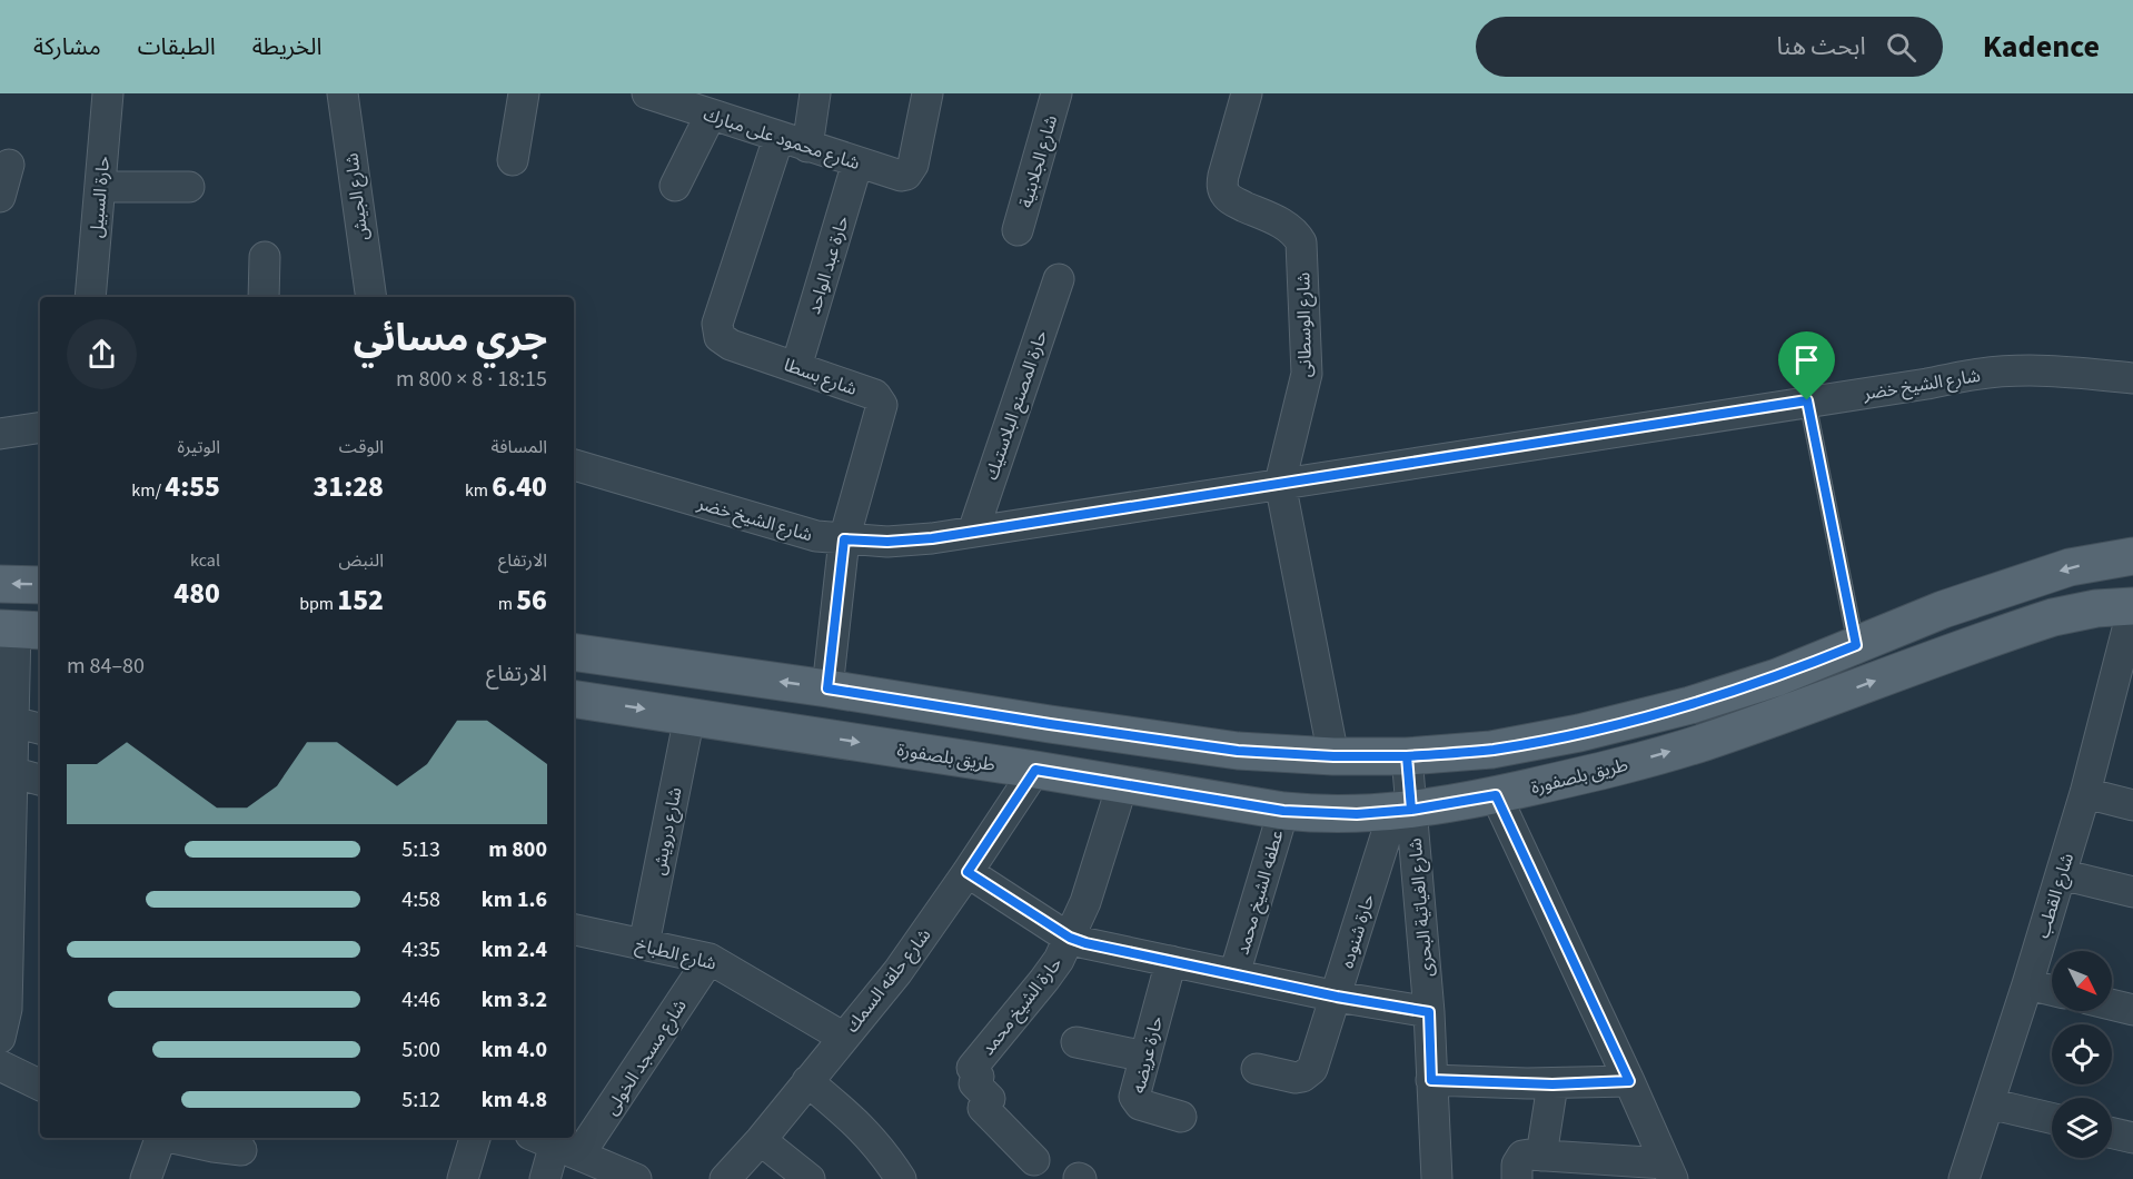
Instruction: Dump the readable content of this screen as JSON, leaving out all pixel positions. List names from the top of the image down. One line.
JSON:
{"streets":{"main road":["طريق بلصفورة"],"street":["شارع محمود على مبارك","شارع الجلابنية","حارة السبيل","شارع الجيش","حارة عبد الواحد","شارع الوسطانى","شارع بسطا","شارع الشيخ خضر","حارة المصنع البلاستيك","شارع درويش","عطفه الشيخ محمد","شارع القطب","شارع الغياتية البحرى","حارة شنوده","شارع الطباخ","شارع حلقه السمك","حارة الشيخ محمد","حارة عريضه","شارع مسجد الخولى"]},"crossings":[["شارع محمود على مبارك","حارة عبد الواحد"],["شارع محمود على مبارك","شارع بسطا"],["حارة عبد الواحد","شارع بسطا"],["شارع الوسطانى","شارع الشيخ خضر"],["شارع بسطا","شارع الشيخ خضر"],["شارع الشيخ خضر","حارة المصنع البلاستيك"],["طريق بلصفورة","شارع درويش"],["طريق بلصفورة","عطفه الشيخ محمد"],["طريق بلصفورة","شارع القطب"],["طريق بلصفورة","شارع الغياتية البحرى"],["طريق بلصفورة","حارة شنوده"],["طريق بلصفورة","شارع حلقه السمك"],["طريق بلصفورة","حارة الشيخ محمد"],["شارع درويش","شارع الطباخ"],["شارع الغياتية البحرى","حارة شنوده"],["شارع الطباخ","شارع حلقه السمك"],["شارع الطباخ","شارع مسجد الخولى"]],"north":"bottom right","page":{"header":"Kadence","search":"ابحث هنا","nav":["الخريطة","الطبقات","مشاركة"],"heading":["جري مسائي","18:15 · 8 × 800 m"],"stats":[["المسافة","6.40 km"],["الوقت","31:28"],["الوتيرة","4:55 /km"],["الارتفاع","56 m"],["النبض","152 bpm"],["kcal","480"]],"chart":["الارتفاع","80–84 m"],"list":[{"name":"800 m","note":"5:13"},{"name":"1.6 km","note":"4:58"},{"name":"2.4 km","note":"4:35"},{"name":"3.2 km","note":"4:46"},{"name":"4.0 km","note":"5:00"},{"name":"4.8 km","note":"5:12"}]}}
